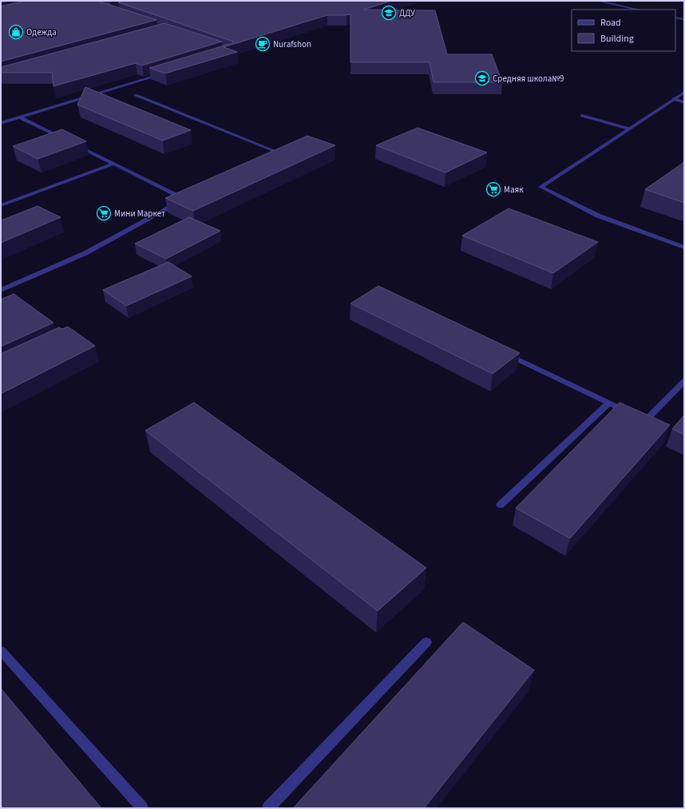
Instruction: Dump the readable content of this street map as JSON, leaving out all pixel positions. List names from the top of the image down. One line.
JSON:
{"places":{"school or university":["ДДУ","Средняя школа№9"],"shop":["Одежда"],"cafe":["Nurafshon"],"supermarket":["Маяк","Мини Маркет"]},"legend":["Road","Building"]}
